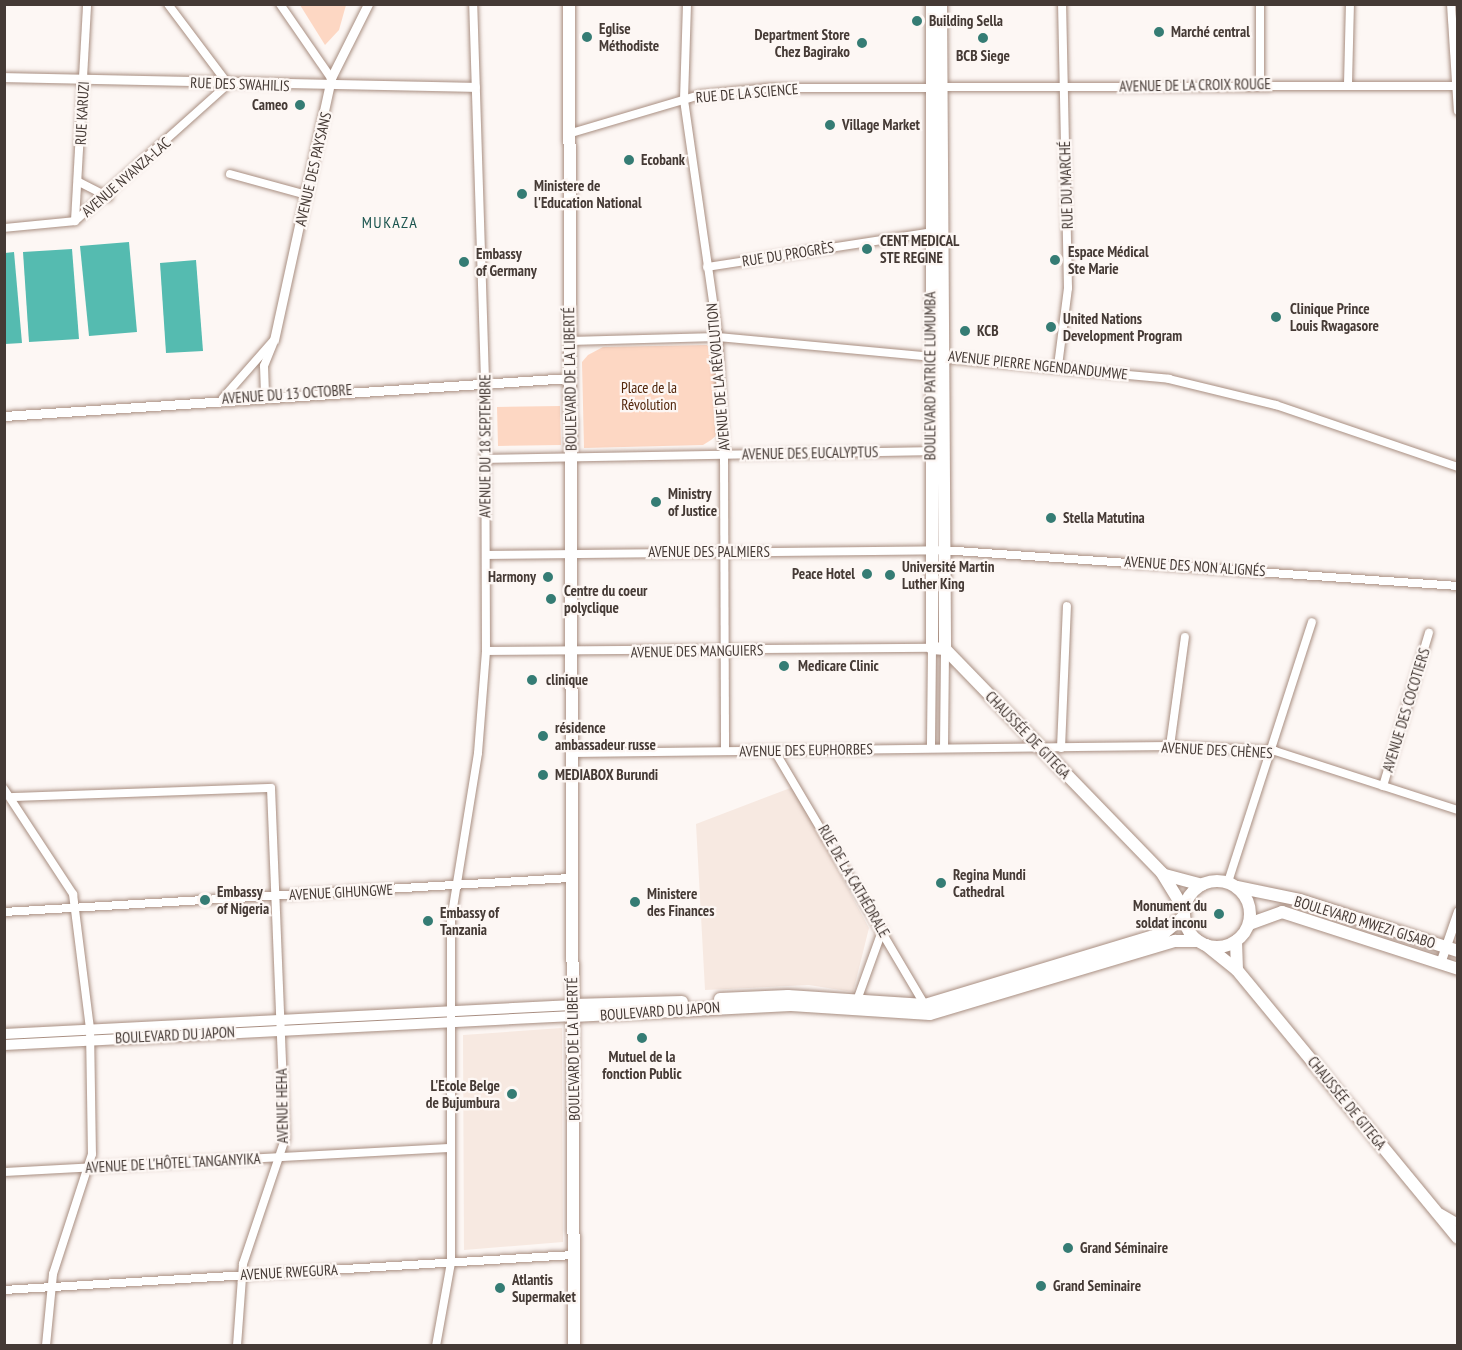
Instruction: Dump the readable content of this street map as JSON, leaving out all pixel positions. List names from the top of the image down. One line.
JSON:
{"streets":{"main road":["BOULEVARD PATRICE LUMUMBA","BOULEVARD DE LA LIBERTÉ","CHAUSSÉE DE GITEGA","BOULEVARD MWEZI GISABO","BOULEVARD DU JAPON"],"street":["RUE DES SWAHILIS","AVENUE DE LA CROIX ROUGE","RUE DE LA SCIENCE","RUE KARUZI","AVENUE DES PAYSANS","AVENUE NYANZA-LAC","RUE DU MARCHÉ","RUE DU PROGRÈS","AVENUE PIERRE NGENDANDUMWE","AVENUE DE LA RÉVOLUTION","AVENUE DU 13 OCTOBRE","AVENUE DU 18 SEPTEMBRE","AVENUE DES EUCALYPTUS","AVENUE DES PALMIERS","AVENUE DES NON ALIGNÉS","AVENUE DES MANGUIERS","AVENUE DES COCOTIERS","AVENUE DES EUPHORBES","AVENUE DES CHÈNES","RUE DE LA CATHÉDRALE","AVENUE GIHUNGWE","AVENUE HEHA","AVENUE DE L'HÔTEL TANGANYIKA","AVENUE RWEGURA"]},"crossings":[["RUE DES SWAHILIS","RUE KARUZI"],["RUE DES SWAHILIS","AVENUE DES PAYSANS"],["RUE DES SWAHILIS","AVENUE NYANZA-LAC"],["RUE DES SWAHILIS","AVENUE DU 18 SEPTEMBRE"],["AVENUE DE LA CROIX ROUGE","RUE DE LA SCIENCE"],["AVENUE DE LA CROIX ROUGE","RUE DU MARCHÉ"],["AVENUE DE LA CROIX ROUGE","BOULEVARD PATRICE LUMUMBA"],["RUE DE LA SCIENCE","BOULEVARD PATRICE LUMUMBA"],["RUE DE LA SCIENCE","AVENUE DE LA RÉVOLUTION"],["RUE DE LA SCIENCE","BOULEVARD DE LA LIBERTÉ"],["RUE KARUZI","AVENUE NYANZA-LAC"],["AVENUE DES PAYSANS","AVENUE DU 13 OCTOBRE"],["RUE DU MARCHÉ","AVENUE PIERRE NGENDANDUMWE"],["RUE DU PROGRÈS","BOULEVARD PATRICE LUMUMBA"],["RUE DU PROGRÈS","AVENUE DE LA RÉVOLUTION"],["AVENUE PIERRE NGENDANDUMWE","BOULEVARD PATRICE LUMUMBA"],["AVENUE PIERRE NGENDANDUMWE","AVENUE DE LA RÉVOLUTION"],["AVENUE PIERRE NGENDANDUMWE","BOULEVARD DE LA LIBERTÉ"],["BOULEVARD PATRICE LUMUMBA","AVENUE DES EUCALYPTUS"],["BOULEVARD PATRICE LUMUMBA","AVENUE DES PALMIERS"],["BOULEVARD PATRICE LUMUMBA","AVENUE DES NON ALIGNÉS"],["BOULEVARD PATRICE LUMUMBA","AVENUE DES MANGUIERS"],["BOULEVARD PATRICE LUMUMBA","CHAUSSÉE DE GITEGA"],["BOULEVARD PATRICE LUMUMBA","AVENUE DES EUPHORBES"],["AVENUE DE LA RÉVOLUTION","AVENUE DES EUCALYPTUS"],["AVENUE DE LA RÉVOLUTION","AVENUE DES PALMIERS"],["AVENUE DE LA RÉVOLUTION","AVENUE DES MANGUIERS"],["AVENUE DE LA RÉVOLUTION","AVENUE DES EUPHORBES"],["BOULEVARD DE LA LIBERTÉ","AVENUE DU 13 OCTOBRE"],["BOULEVARD DE LA LIBERTÉ","AVENUE DES EUCALYPTUS"],["BOULEVARD DE LA LIBERTÉ","AVENUE DES PALMIERS"],["BOULEVARD DE LA LIBERTÉ","AVENUE DES MANGUIERS"],["BOULEVARD DE LA LIBERTÉ","AVENUE DES EUPHORBES"],["BOULEVARD DE LA LIBERTÉ","AVENUE GIHUNGWE"],["BOULEVARD DE LA LIBERTÉ","BOULEVARD DU JAPON"],["BOULEVARD DE LA LIBERTÉ","AVENUE RWEGURA"],["AVENUE DU 13 OCTOBRE","AVENUE DU 18 SEPTEMBRE"],["AVENUE DU 18 SEPTEMBRE","AVENUE DES EUCALYPTUS"],["AVENUE DU 18 SEPTEMBRE","AVENUE DES PALMIERS"],["AVENUE DU 18 SEPTEMBRE","AVENUE DES MANGUIERS"],["AVENUE DU 18 SEPTEMBRE","AVENUE GIHUNGWE"],["AVENUE DU 18 SEPTEMBRE","BOULEVARD DU JAPON"],["AVENUE DU 18 SEPTEMBRE","AVENUE DE L'HÔTEL TANGANYIKA"],["AVENUE DU 18 SEPTEMBRE","AVENUE RWEGURA"],["AVENUE DES PALMIERS","AVENUE DES NON ALIGNÉS"],["AVENUE DES COCOTIERS","AVENUE DES CHÈNES"],["CHAUSSÉE DE GITEGA","AVENUE DES EUPHORBES"],["CHAUSSÉE DE GITEGA","AVENUE DES CHÈNES"],["CHAUSSÉE DE GITEGA","BOULEVARD MWEZI GISABO"],["CHAUSSÉE DE GITEGA","BOULEVARD DU JAPON"],["AVENUE DES EUPHORBES","AVENUE DES CHÈNES"],["AVENUE DES EUPHORBES","RUE DE LA CATHÉDRALE"],["RUE DE LA CATHÉDRALE","BOULEVARD DU JAPON"],["AVENUE GIHUNGWE","AVENUE HEHA"],["BOULEVARD MWEZI GISABO","BOULEVARD DU JAPON"],["BOULEVARD DU JAPON","AVENUE HEHA"],["AVENUE HEHA","AVENUE DE L'HÔTEL TANGANYIKA"],["AVENUE HEHA","AVENUE RWEGURA"]],"districts":["MUKAZA"],"parks":["Place de la Révolution"],"places":["Building Sella","Marché central","Eglise Méthodiste","BCB Siege","Department Store Chez Bagirako","Cameo","Village Market","Ecobank","Ministere de l'Education National","CENT MEDICAL STE REGINE","Espace Médical Ste Marie","Embassy of Germany","Clinique Prince Louis Rwagasore","United Nations Development Program","KCB","Ministry of Justice","Stella Matutina","Peace Hotel","Université Martin Luther King","Harmony","Centre du coeur polyclique","Medicare Clinic","clinique","résidence ambassadeur russe","MEDIABOX Burundi","Regina Mundi Cathedral","Embassy of Nigeria","Ministere des Finances","Monument du soldat inconu","Embassy of Tanzania","Mutuel de la fonction Public","L'Ecole Belge de Bujumbura","Grand Séminaire","Grand Seminaire","Atlantis Supermaket"]}
